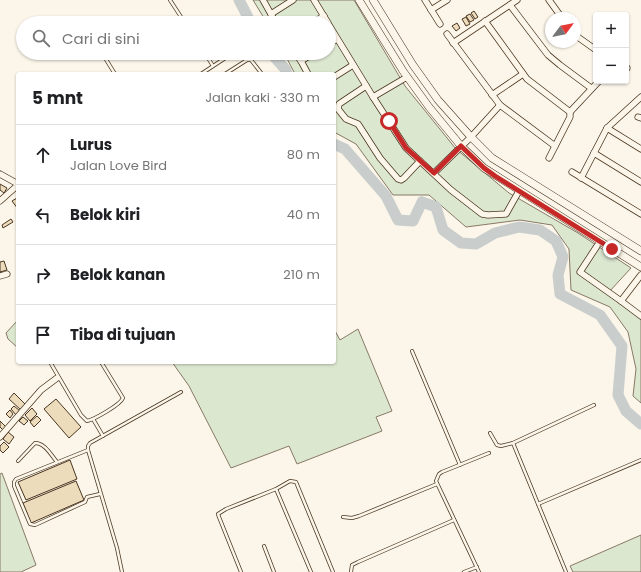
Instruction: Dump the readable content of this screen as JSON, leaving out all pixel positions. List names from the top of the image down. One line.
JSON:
{"north":"top right","page":{"map_buttons":["+","−"],"search":"Cari di sini","heading":["5 mnt","Jalan kaki · 330 m"],"list":[["Lurus","Jalan Love Bird","80 m"],["Belok kiri","40 m"],["Belok kanan","210 m"],"Tiba di tujuan"]}}
